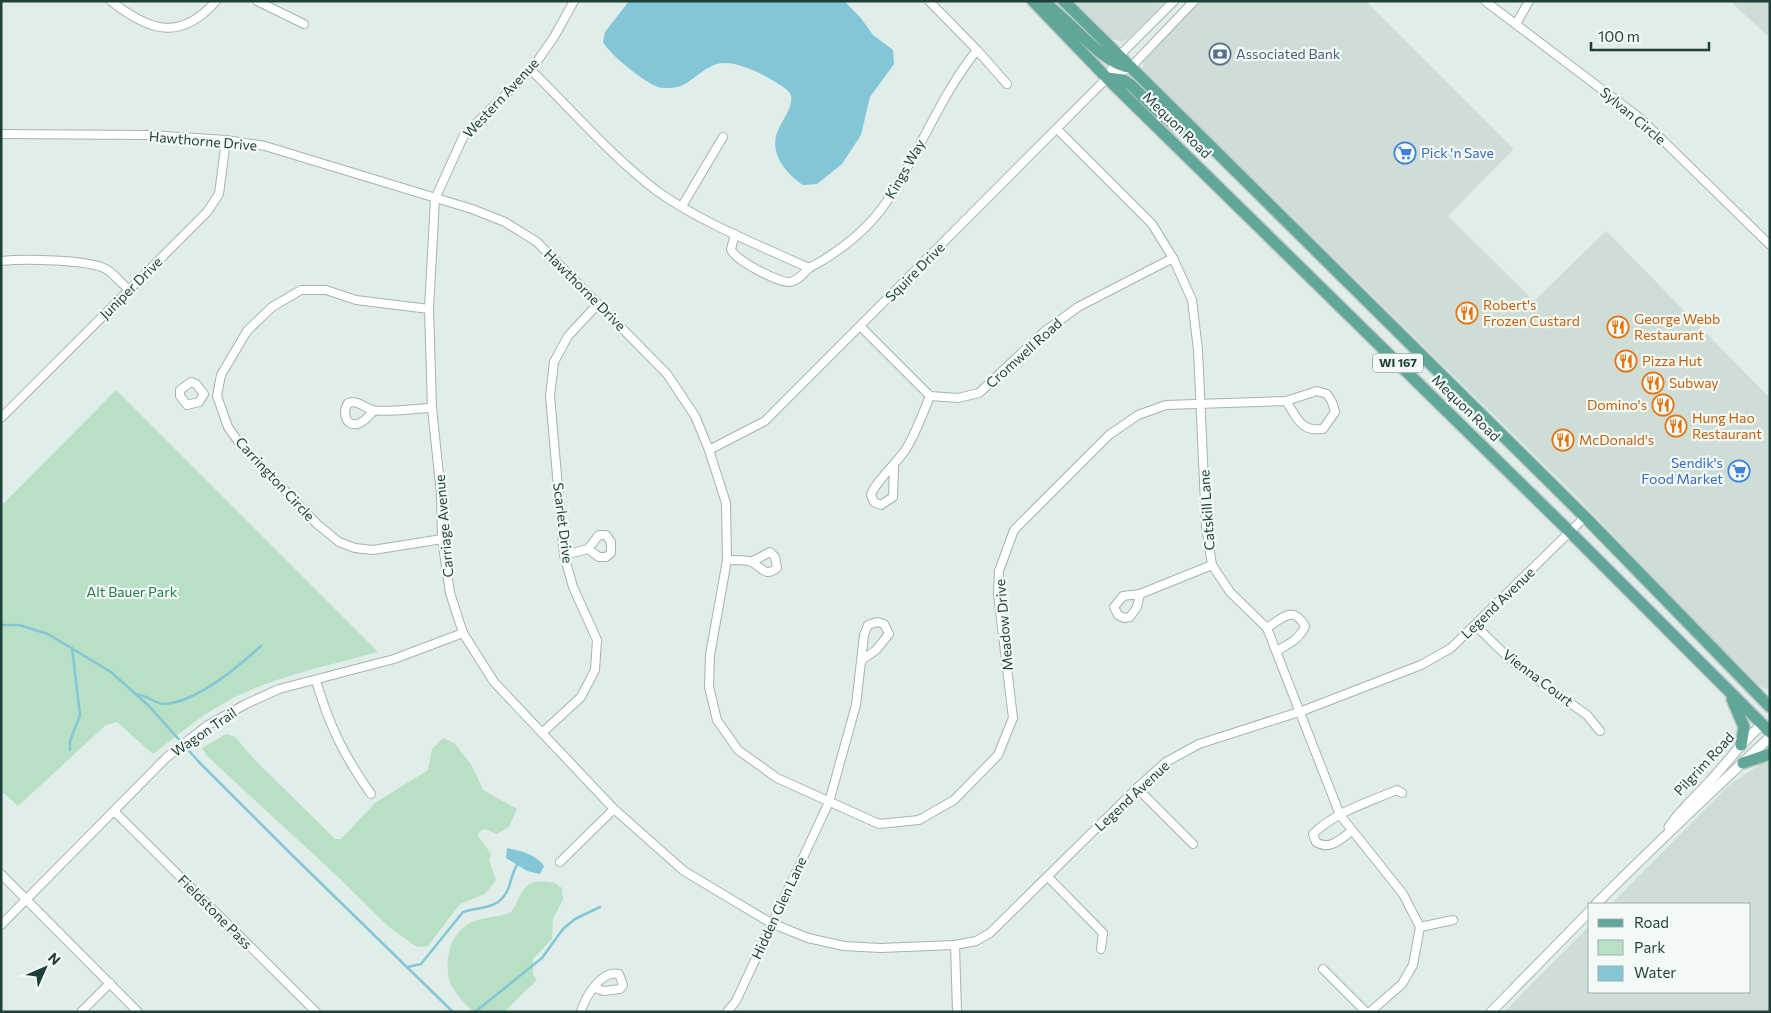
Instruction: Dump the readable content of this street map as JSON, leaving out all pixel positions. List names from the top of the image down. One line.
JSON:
{"streets":{"main road":["Mequon Road","WI 167"],"street":["Western Avenue","Sylvan Circle","Hawthorne Drive","Kings Way","Squire Drive","Juniper Drive","Cromwell Road","Carrington Circle","Catskill Lane","Scarlet Drive","Carriage Avenue","Legend Avenue","Meadow Drive","Vienna Court","Wagon Trail","Pilgrim Road","Hidden Glen Lane","Fieldstone Pass"]},"crossings":[["Western Avenue","Hawthorne Drive"],["Western Avenue","Carriage Avenue"],["Mequon Road","Squire Drive"],["Mequon Road","Legend Avenue"],["Mequon Road","Pilgrim Road"],["Hawthorne Drive","Squire Drive"],["Hawthorne Drive","Juniper Drive"],["Hawthorne Drive","Scarlet Drive"],["Hawthorne Drive","Carriage Avenue"],["Hawthorne Drive","Meadow Drive"],["Hawthorne Drive","Hidden Glen Lane"],["Squire Drive","Catskill Lane"],["Cromwell Road","Catskill Lane"],["Carrington Circle","Carriage Avenue"],["Catskill Lane","Legend Avenue"],["Catskill Lane","Meadow Drive"],["Scarlet Drive","Carriage Avenue"],["Carriage Avenue","Legend Avenue"],["Carriage Avenue","Wagon Trail"],["Carriage Avenue","Hidden Glen Lane"],["Legend Avenue","Vienna Court"],["Legend Avenue","Hidden Glen Lane"],["Meadow Drive","Hidden Glen Lane"],["Wagon Trail","Fieldstone Pass"]],"parks":["Alt Bauer Park"],"places":{"bank":["Associated Bank"],"supermarket":["Pick 'n Save","Sendik's Food Market"],"restaurant":["Robert's Frozen Custard","George Webb Restaurant","Pizza Hut","Subway","Domino's","Hung Hao Restaurant","McDonald's"]},"legend":["Road","Park","Water"],"scale_bar":"100 m","north":"top right"}
